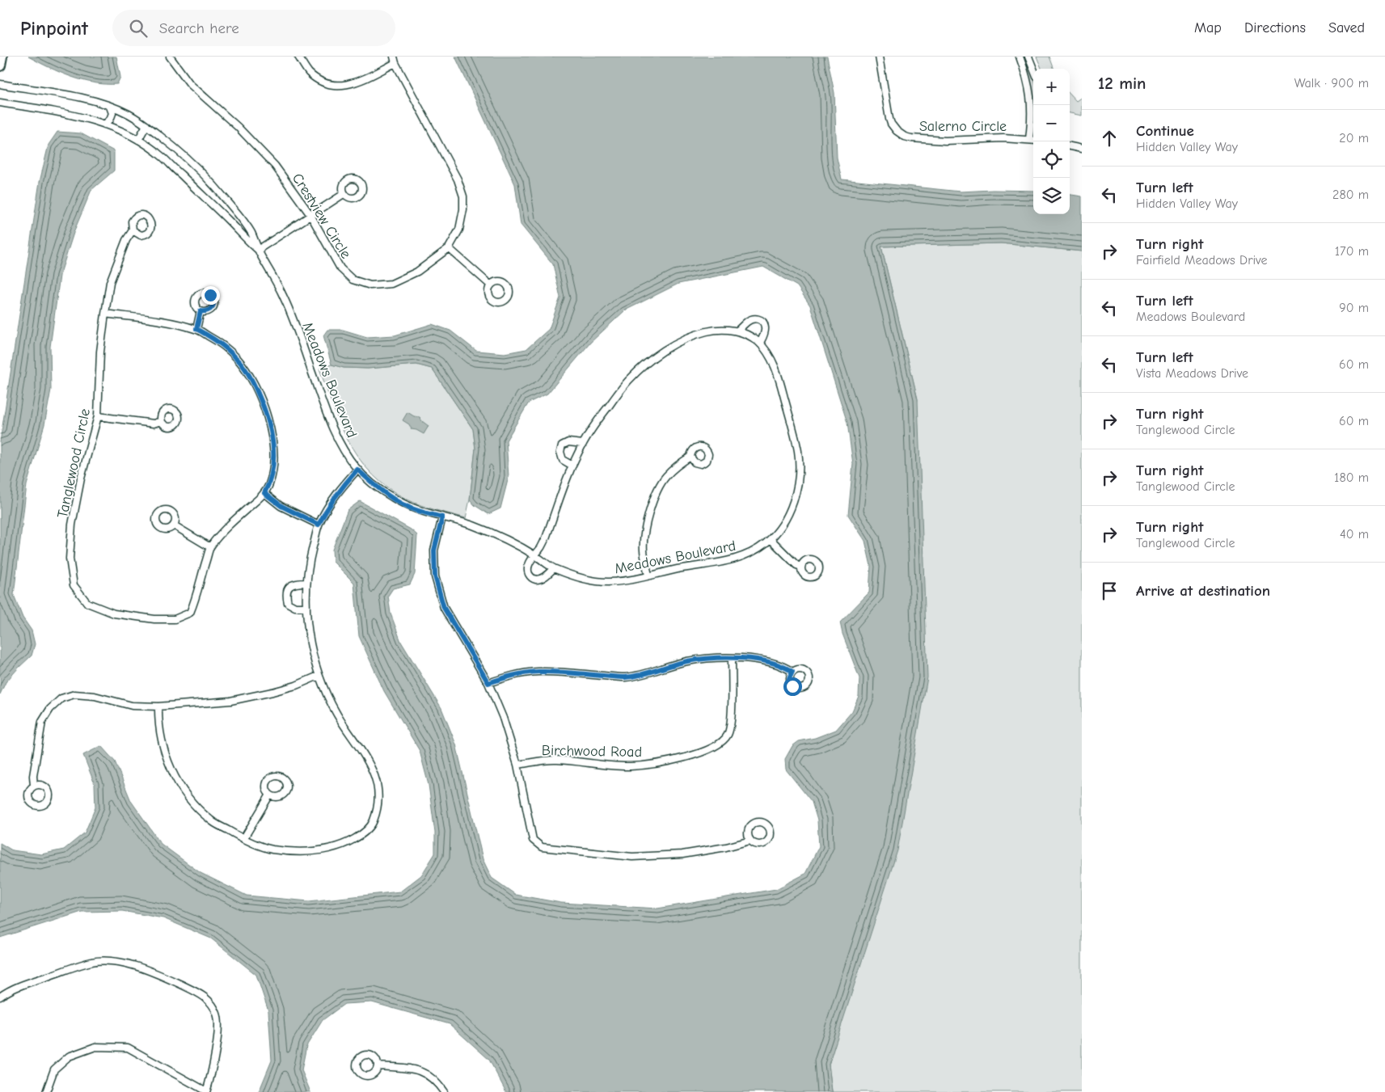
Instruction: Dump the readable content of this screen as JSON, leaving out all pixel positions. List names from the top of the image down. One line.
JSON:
{"streets":{"street":["Salerno Circle","Crestview Circle","Meadows Boulevard","Tanglewood Circle","Birchwood Road"]},"page":{"header":"Pinpoint","search":"Search here","nav":["Map","Directions","Saved"],"heading":["12 min","Walk · 900 m"],"map_buttons":["+","−"],"list":[["Continue","Hidden Valley Way","20 m"],["Turn left","Hidden Valley Way","280 m"],["Turn right","Fairfield Meadows Drive","170 m"],["Turn left","Meadows Boulevard","90 m"],["Turn left","Vista Meadows Drive","60 m"],["Turn right","Tanglewood Circle","60 m"],["Turn right","Tanglewood Circle","180 m"],["Turn right","Tanglewood Circle","40 m"],"Arrive at destination"]}}
